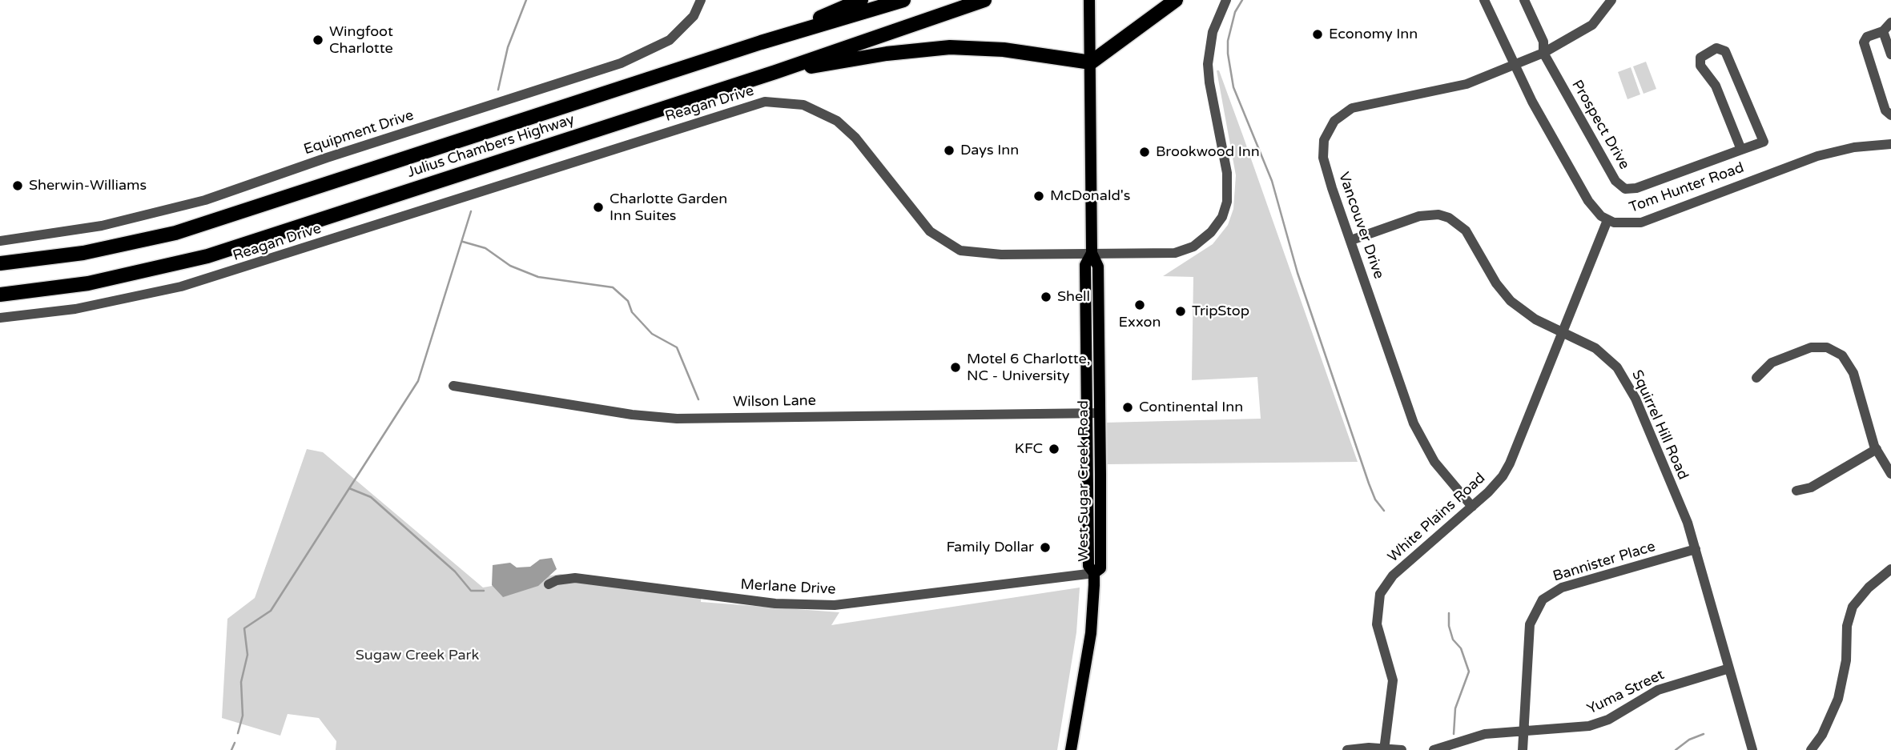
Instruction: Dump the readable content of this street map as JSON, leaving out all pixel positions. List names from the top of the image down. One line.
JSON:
{"streets":{"highway":["Julius Chambers Highway"],"main road":["West Sugar Creek Road"],"street":["Reagan Drive","Prospect Drive","Equipment Drive","Tom Hunter Road","Vancouver Drive","Wilson Lane","Squirrel Hill Road","White Plains Road","Bannister Place","Merlane Drive","Yuma Street"]},"crossings":[["Reagan Drive","West Sugar Creek Road"],["Tom Hunter Road","White Plains Road"],["Vancouver Drive","Squirrel Hill Road"],["Vancouver Drive","White Plains Road"],["Wilson Lane","West Sugar Creek Road"],["Squirrel Hill Road","White Plains Road"],["Squirrel Hill Road","Bannister Place"],["Squirrel Hill Road","Yuma Street"],["West Sugar Creek Road","Merlane Drive"],["Bannister Place","Yuma Street"]],"parks":["Sugaw Creek Park"],"places":["Economy Inn","Wingfoot Charlotte","Days Inn","Brookwood Inn","Sherwin-Williams","McDonald's","Charlotte Garden Inn Suites","Shell","Exxon","TripStop","Motel 6 Charlotte, NC - University","Continental Inn","KFC","Family Dollar"]}
